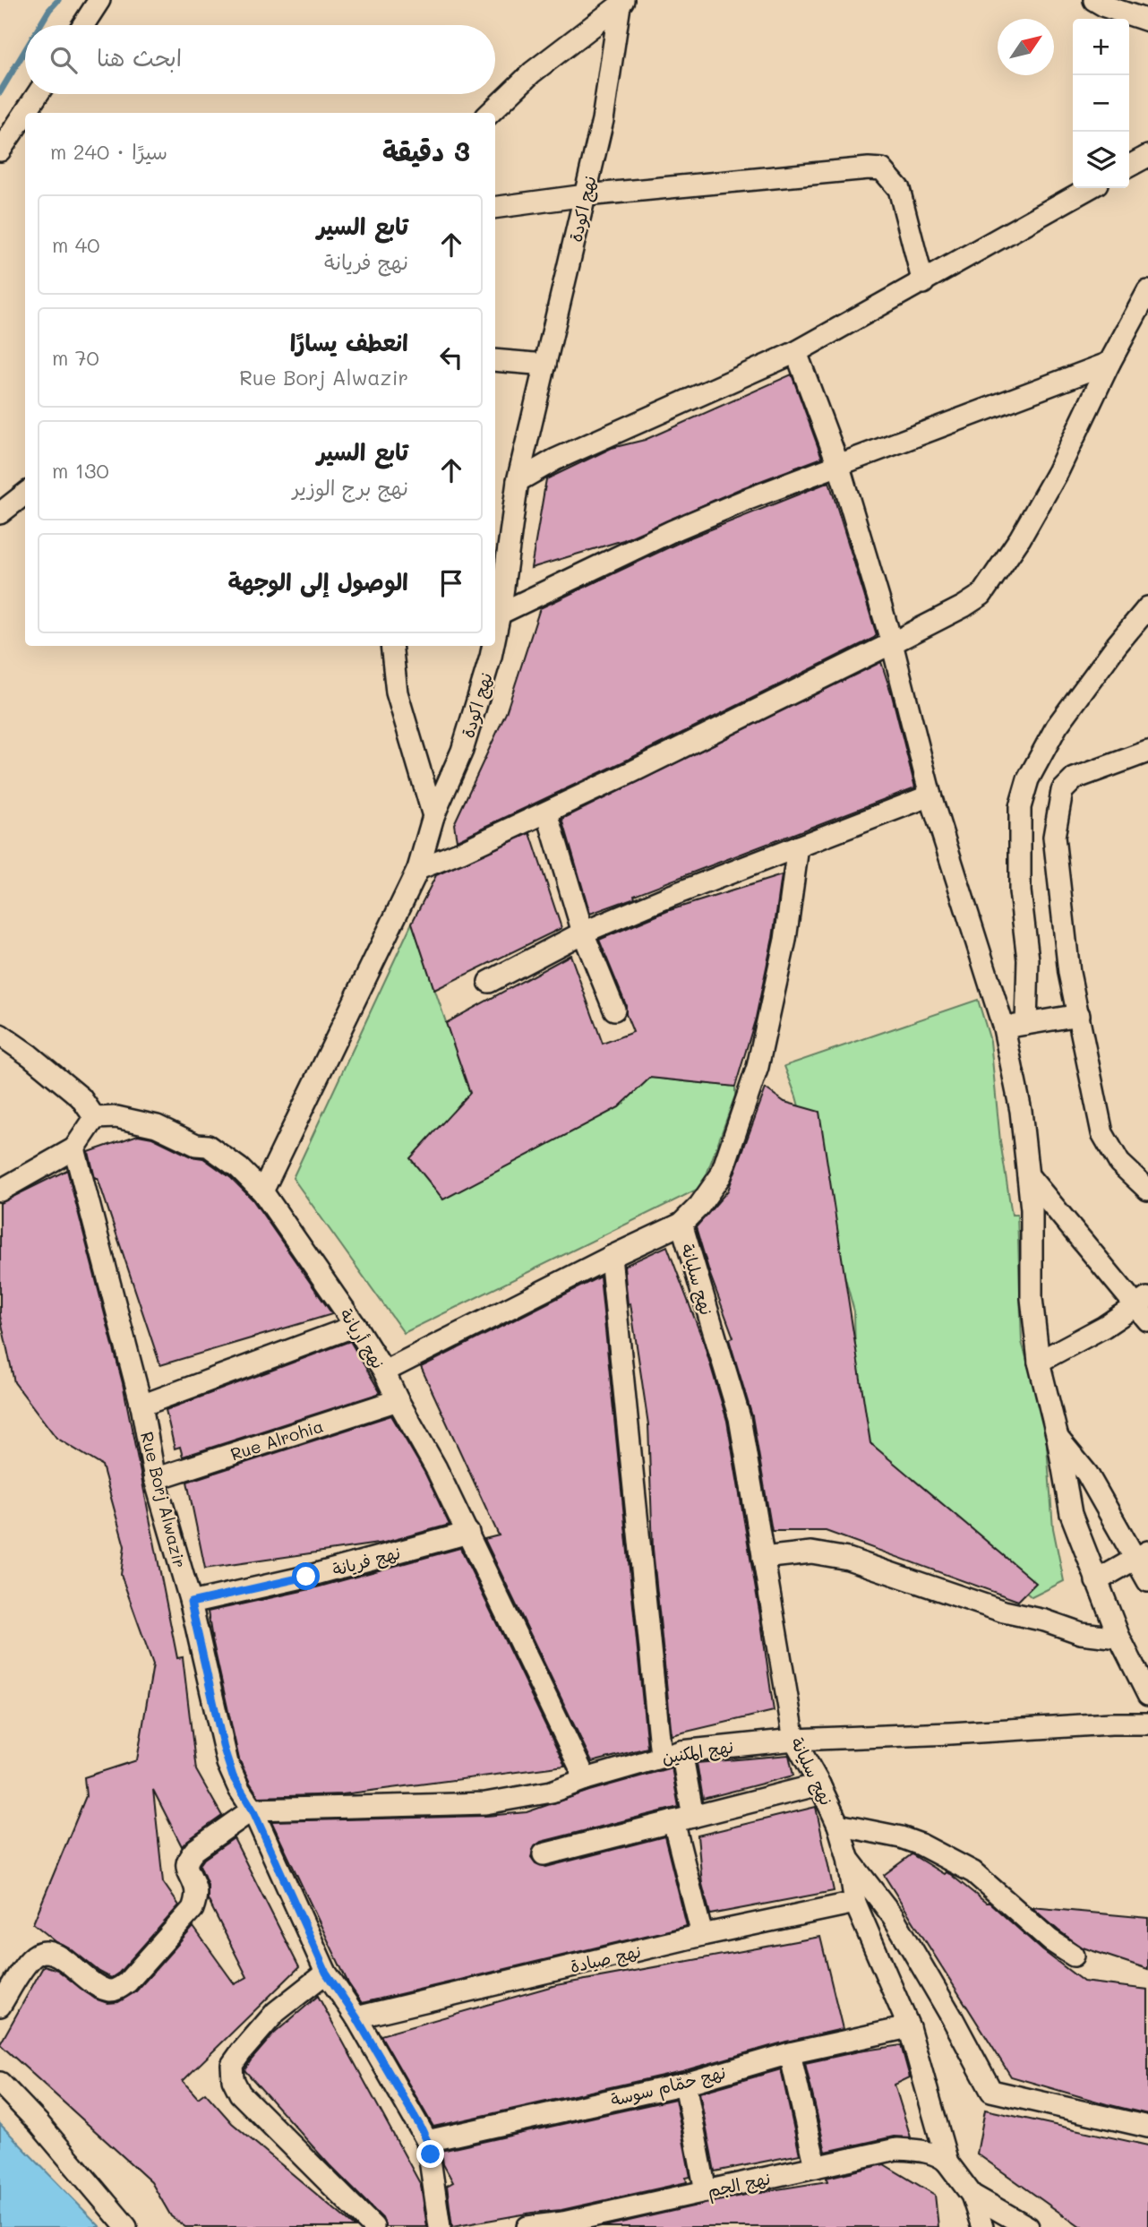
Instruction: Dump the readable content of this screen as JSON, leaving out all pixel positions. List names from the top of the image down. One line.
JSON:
{"streets":{"street":["نهج اكودة","نهج سليانة","نهج أريانة","Rue Alrohia","Rue Borj Alwazir","نهج فريانة","نهج المكنين","نهج صيادة","نهج حمّام سوسة","نهج الجم"]},"crossings":[["نهج اكودة","نهج أريانة"],["نهج سليانة","نهج المكنين"],["نهج سليانة","نهج صيادة"],["نهج سليانة","نهج حمّام سوسة"],["نهج سليانة","نهج الجم"],["نهج أريانة","Rue Alrohia"],["نهج أريانة","نهج فريانة"],["نهج أريانة","نهج المكنين"],["Rue Alrohia","Rue Borj Alwazir"],["Rue Borj Alwazir","نهج فريانة"],["Rue Borj Alwazir","نهج المكنين"],["Rue Borj Alwazir","نهج صيادة"],["Rue Borj Alwazir","نهج حمّام سوسة"]],"north":"top right","page":{"map_buttons":["+","−"],"search":"ابحث هنا","heading":["3 دقيقة","سيرًا · 240 m"],"list":[["تابع السير","نهج فريانة","40 m"],["انعطف يسارًا","Rue Borj Alwazir","70 m"],["تابع السير","نهج برج الوزير","130 m"],"الوصول إلى الوجهة"]}}
